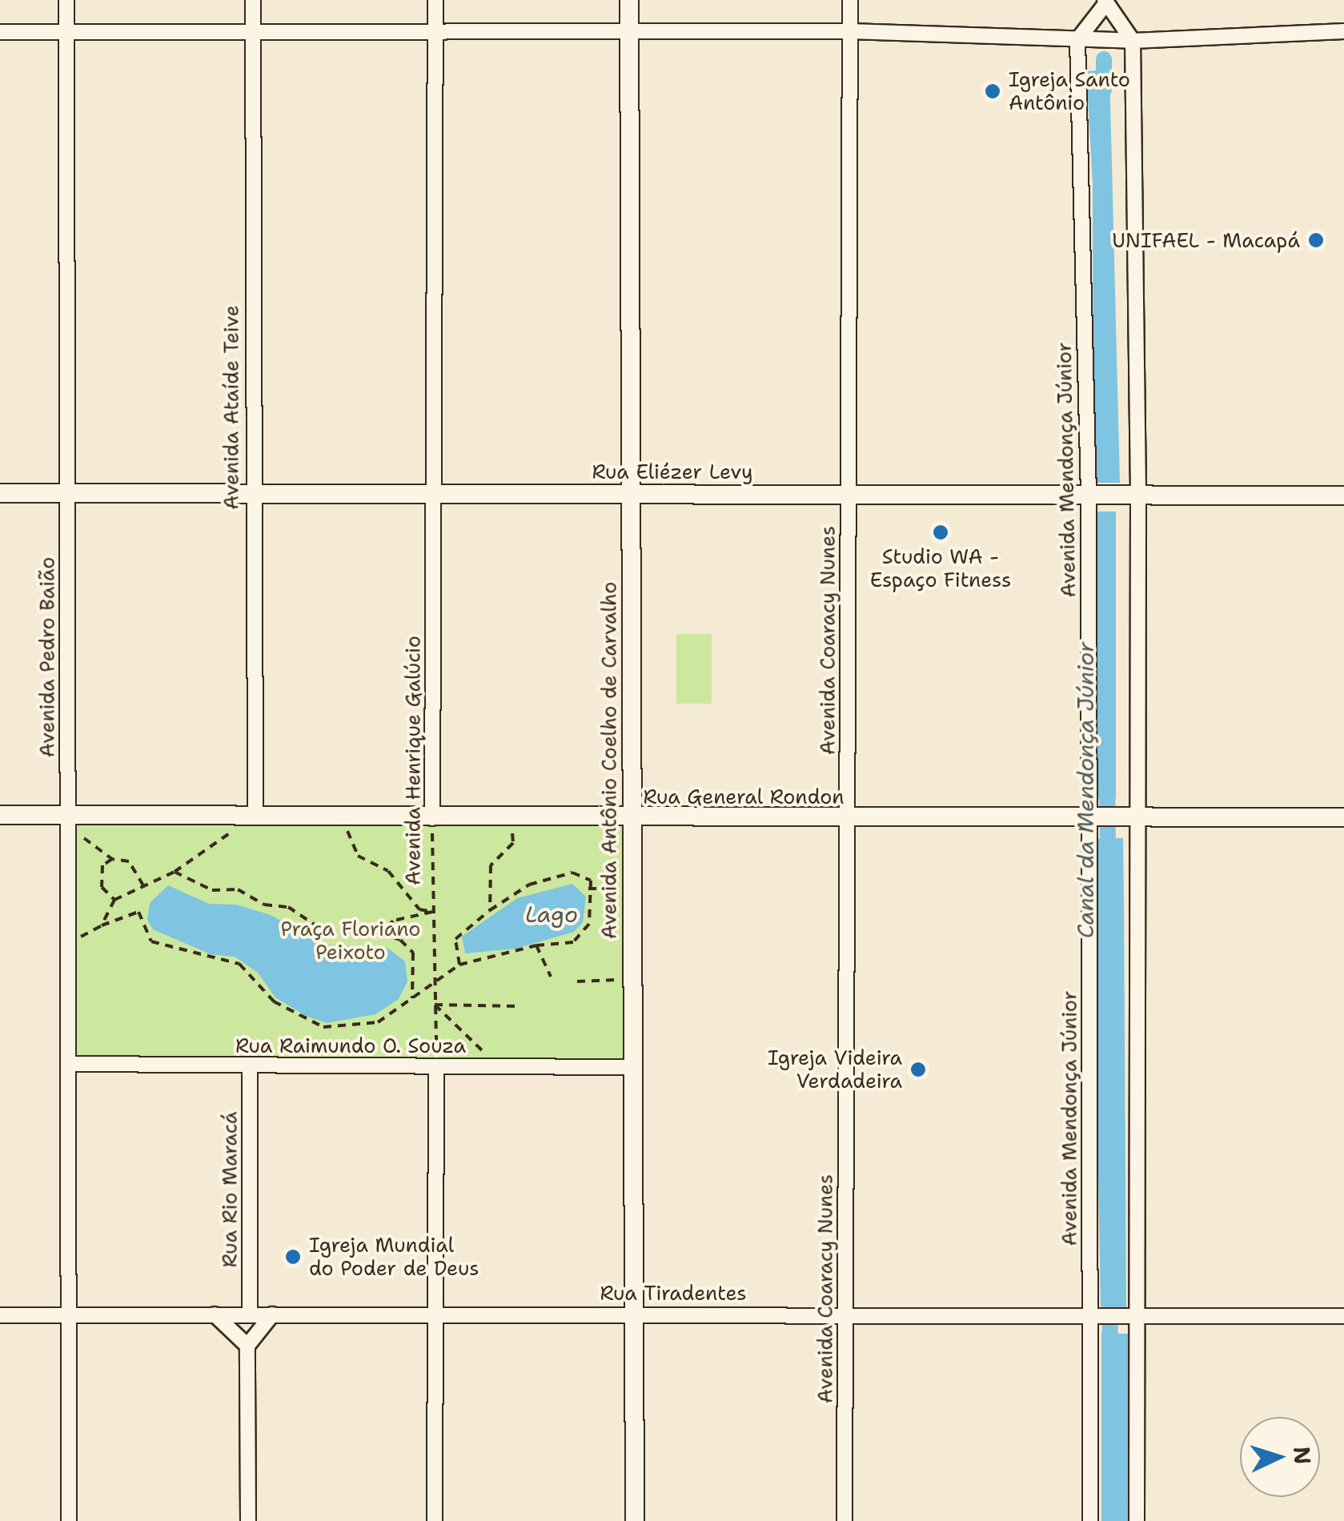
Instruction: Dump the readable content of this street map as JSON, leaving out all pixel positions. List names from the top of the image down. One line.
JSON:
{"streets":{"street":["Avenida Ataíde Teive","Avenida Mendonça Júnior","Rua Eliézer Levy","Avenida Coaracy Nunes","Avenida Pedro Baião","Avenida Henrique Galúcio","Avenida Antônio Coelho de Carvalho","Rua General Rondon","Rua Raimundo O. Souza","Rua Rio Maracá","Rua Tiradentes"]},"crossings":[["Avenida Ataíde Teive","Rua Eliézer Levy"],["Avenida Ataíde Teive","Rua General Rondon"],["Avenida Mendonça Júnior","Rua Eliézer Levy"],["Avenida Mendonça Júnior","Rua General Rondon"],["Avenida Mendonça Júnior","Rua Tiradentes"],["Rua Eliézer Levy","Avenida Coaracy Nunes"],["Rua Eliézer Levy","Avenida Pedro Baião"],["Rua Eliézer Levy","Avenida Henrique Galúcio"],["Rua Eliézer Levy","Avenida Antônio Coelho de Carvalho"],["Avenida Coaracy Nunes","Rua General Rondon"],["Avenida Coaracy Nunes","Rua Tiradentes"],["Avenida Pedro Baião","Rua General Rondon"],["Avenida Pedro Baião","Rua Raimundo O. Souza"],["Avenida Pedro Baião","Rua Tiradentes"],["Avenida Henrique Galúcio","Rua General Rondon"],["Avenida Henrique Galúcio","Rua Raimundo O. Souza"],["Avenida Antônio Coelho de Carvalho","Rua General Rondon"],["Avenida Antônio Coelho de Carvalho","Rua Raimundo O. Souza"],["Avenida Antônio Coelho de Carvalho","Rua Tiradentes"],["Rua Raimundo O. Souza","Rua Rio Maracá"],["Rua Rio Maracá","Rua Tiradentes"]],"water":["Canal da Mendonça Júnior","Lago"],"parks":["Praça Floriano Peixoto"],"places":["Igreja Santo Antônio","UNIFAEL - Macapá","Studio WA - Espaço Fitness","Igreja Videira Verdadeira","Igreja Mundial do Poder de Deus"],"north":"right"}
